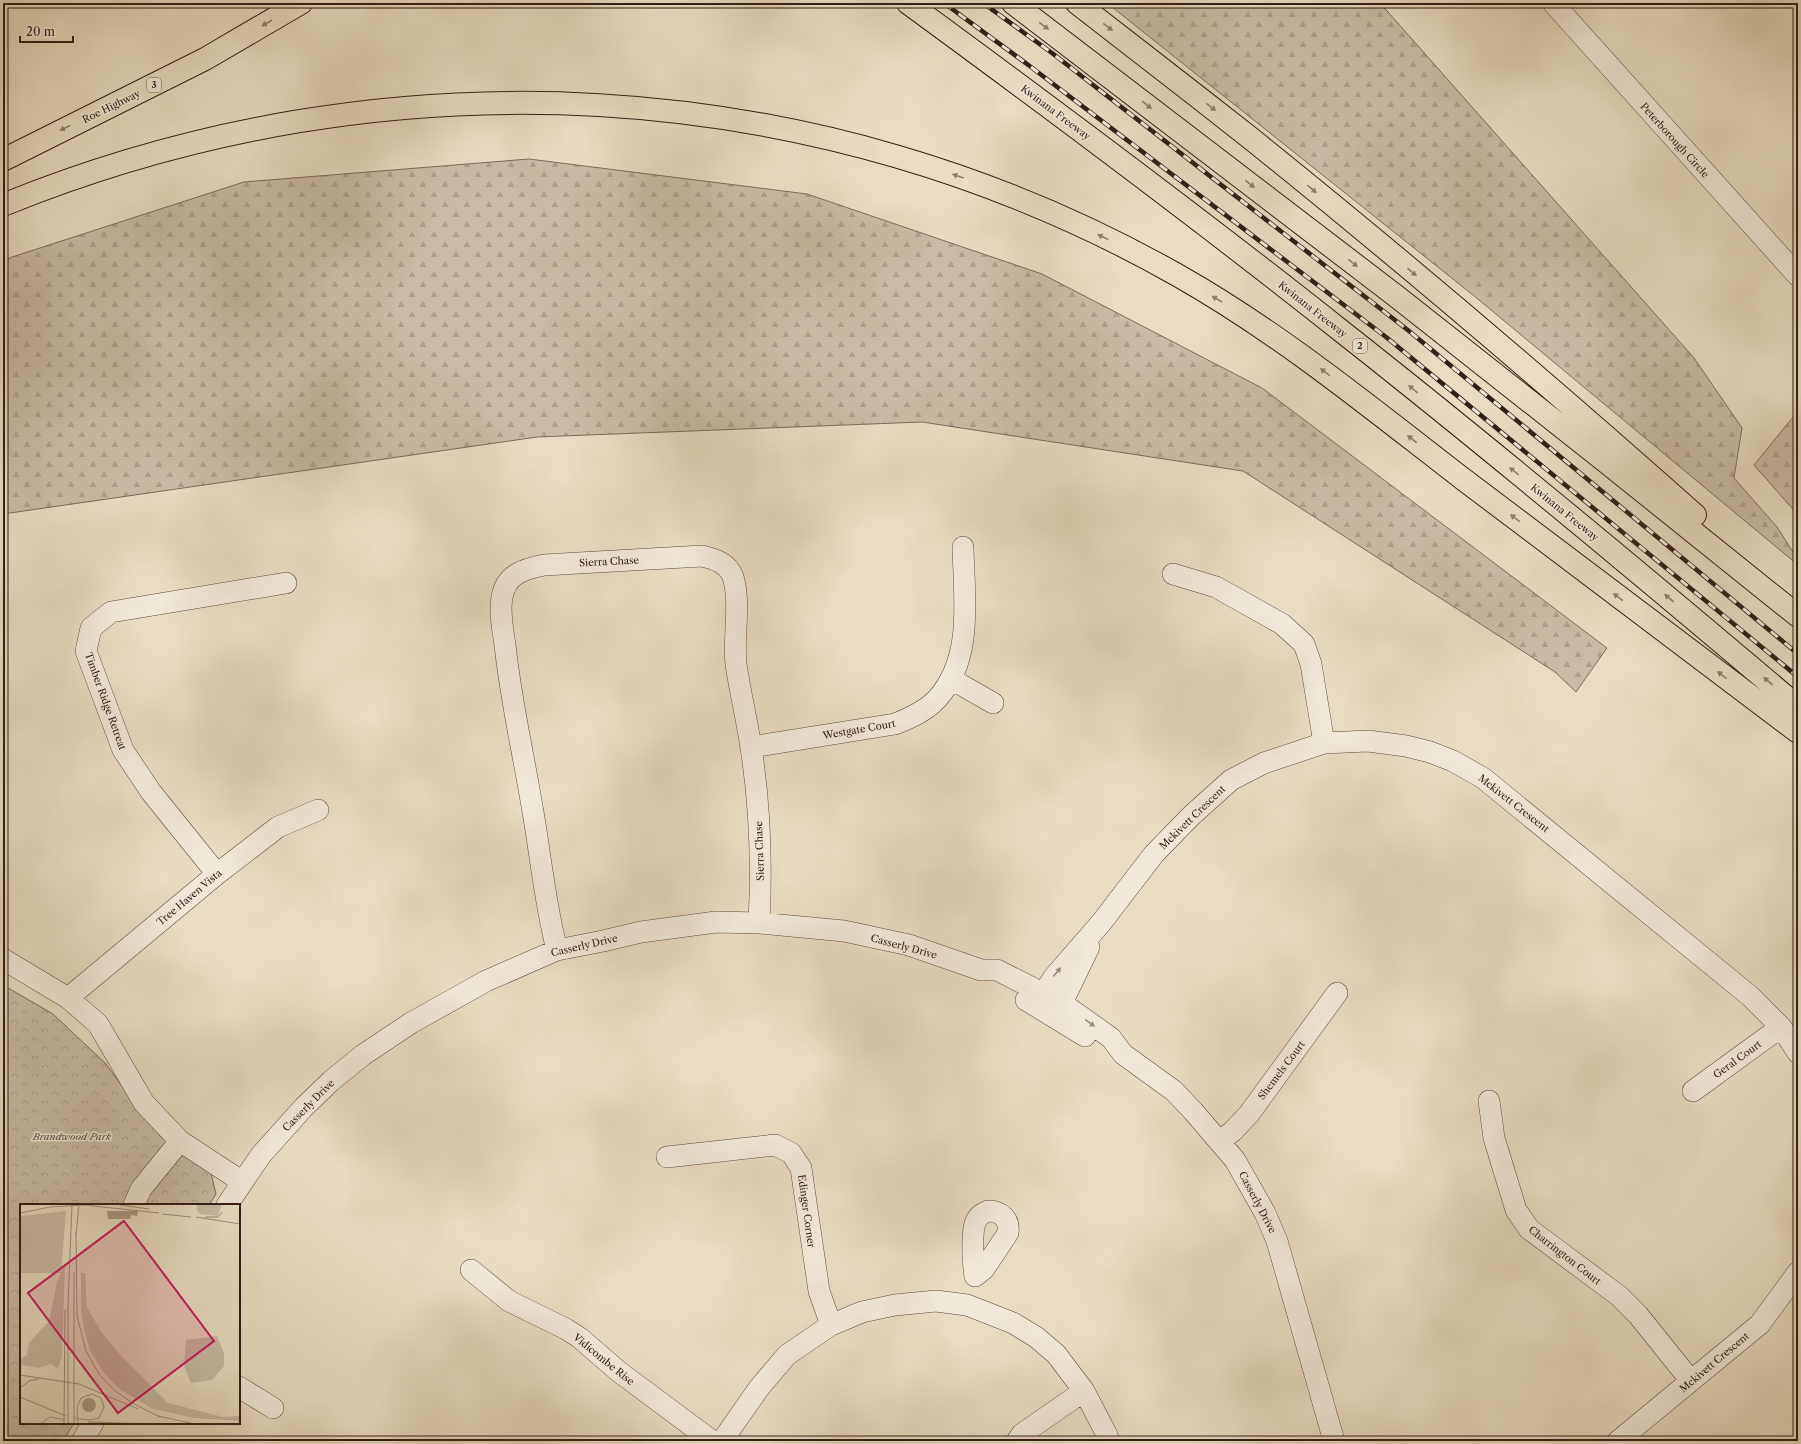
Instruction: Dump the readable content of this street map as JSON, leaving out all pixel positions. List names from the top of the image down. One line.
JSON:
{"streets":{"highway":["3","Roe Highway","Kwinana Freeway","2"],"street":["Peterborough Circle","Sierra Chase","Timber Ridge Retreat","Westgate Court","Mckivett Crescent","Tree Haven Vista","Casserly Drive","Geral Court","Shemels Court","Edinger Corner","Charrington Court","Vidicombe Rise"]},"crossings":[["Sierra Chase","Westgate Court"],["Sierra Chase","Casserly Drive"],["Timber Ridge Retreat","Tree Haven Vista"],["Mckivett Crescent","Casserly Drive"],["Mckivett Crescent","Geral Court"],["Mckivett Crescent","Charrington Court"],["Casserly Drive","Shemels Court"]],"one_way":["Roe Highway"],"parks":["Brandwood Park"],"scale_bar":"20 m"}
